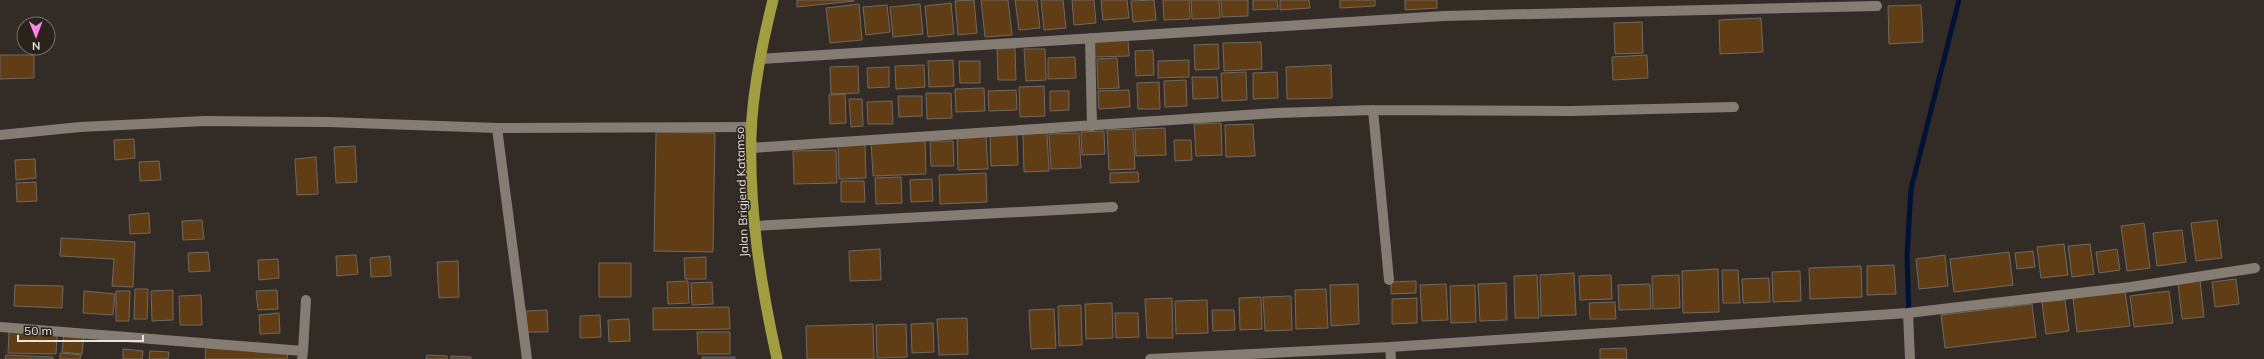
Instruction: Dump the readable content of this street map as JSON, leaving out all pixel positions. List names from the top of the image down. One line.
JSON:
{"streets":{"highway":["Jalan Brigjend Katamso"]},"scale_bar":"50 m","north":"bottom"}
